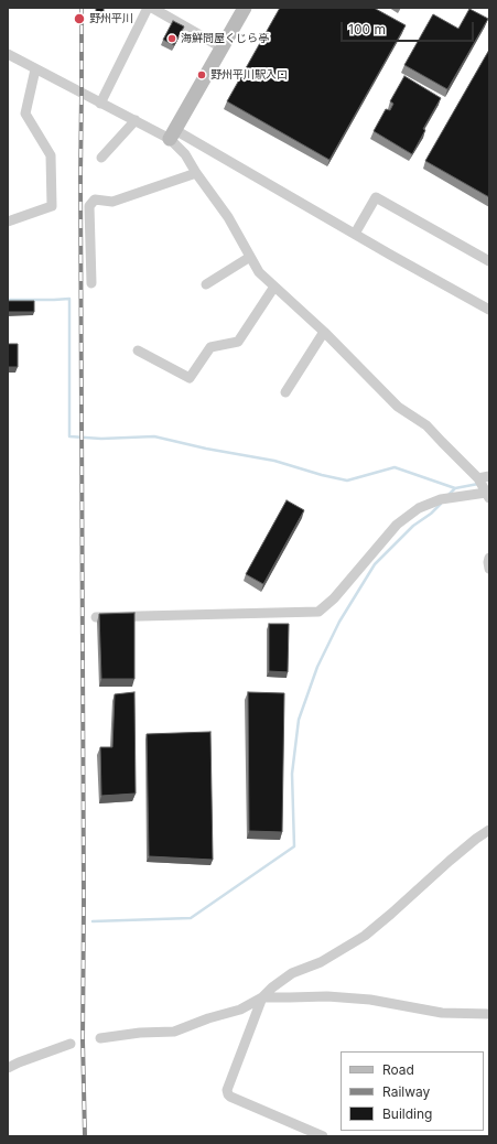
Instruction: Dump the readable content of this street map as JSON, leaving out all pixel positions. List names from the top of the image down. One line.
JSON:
{"places":["野州平川","海鮮問屋くじら亭","野州平川駅入口"],"legend":["Road","Railway","Building"],"scale_bar":"100 m"}
